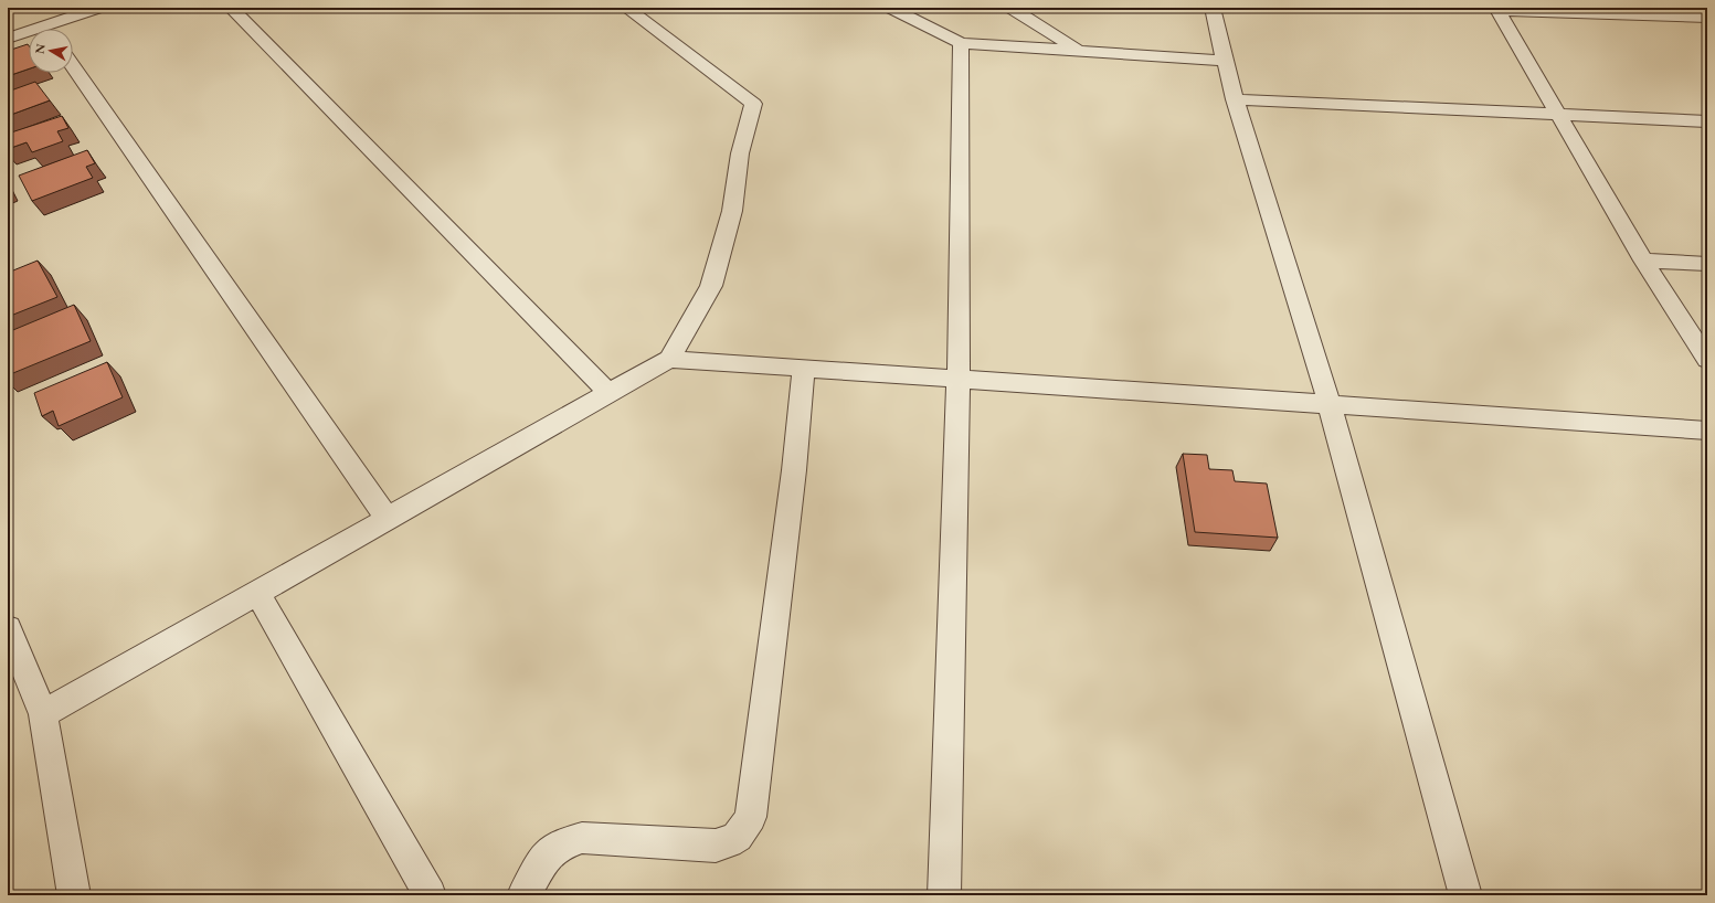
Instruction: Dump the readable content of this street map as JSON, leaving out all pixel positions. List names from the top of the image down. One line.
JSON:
{"north":"left"}
